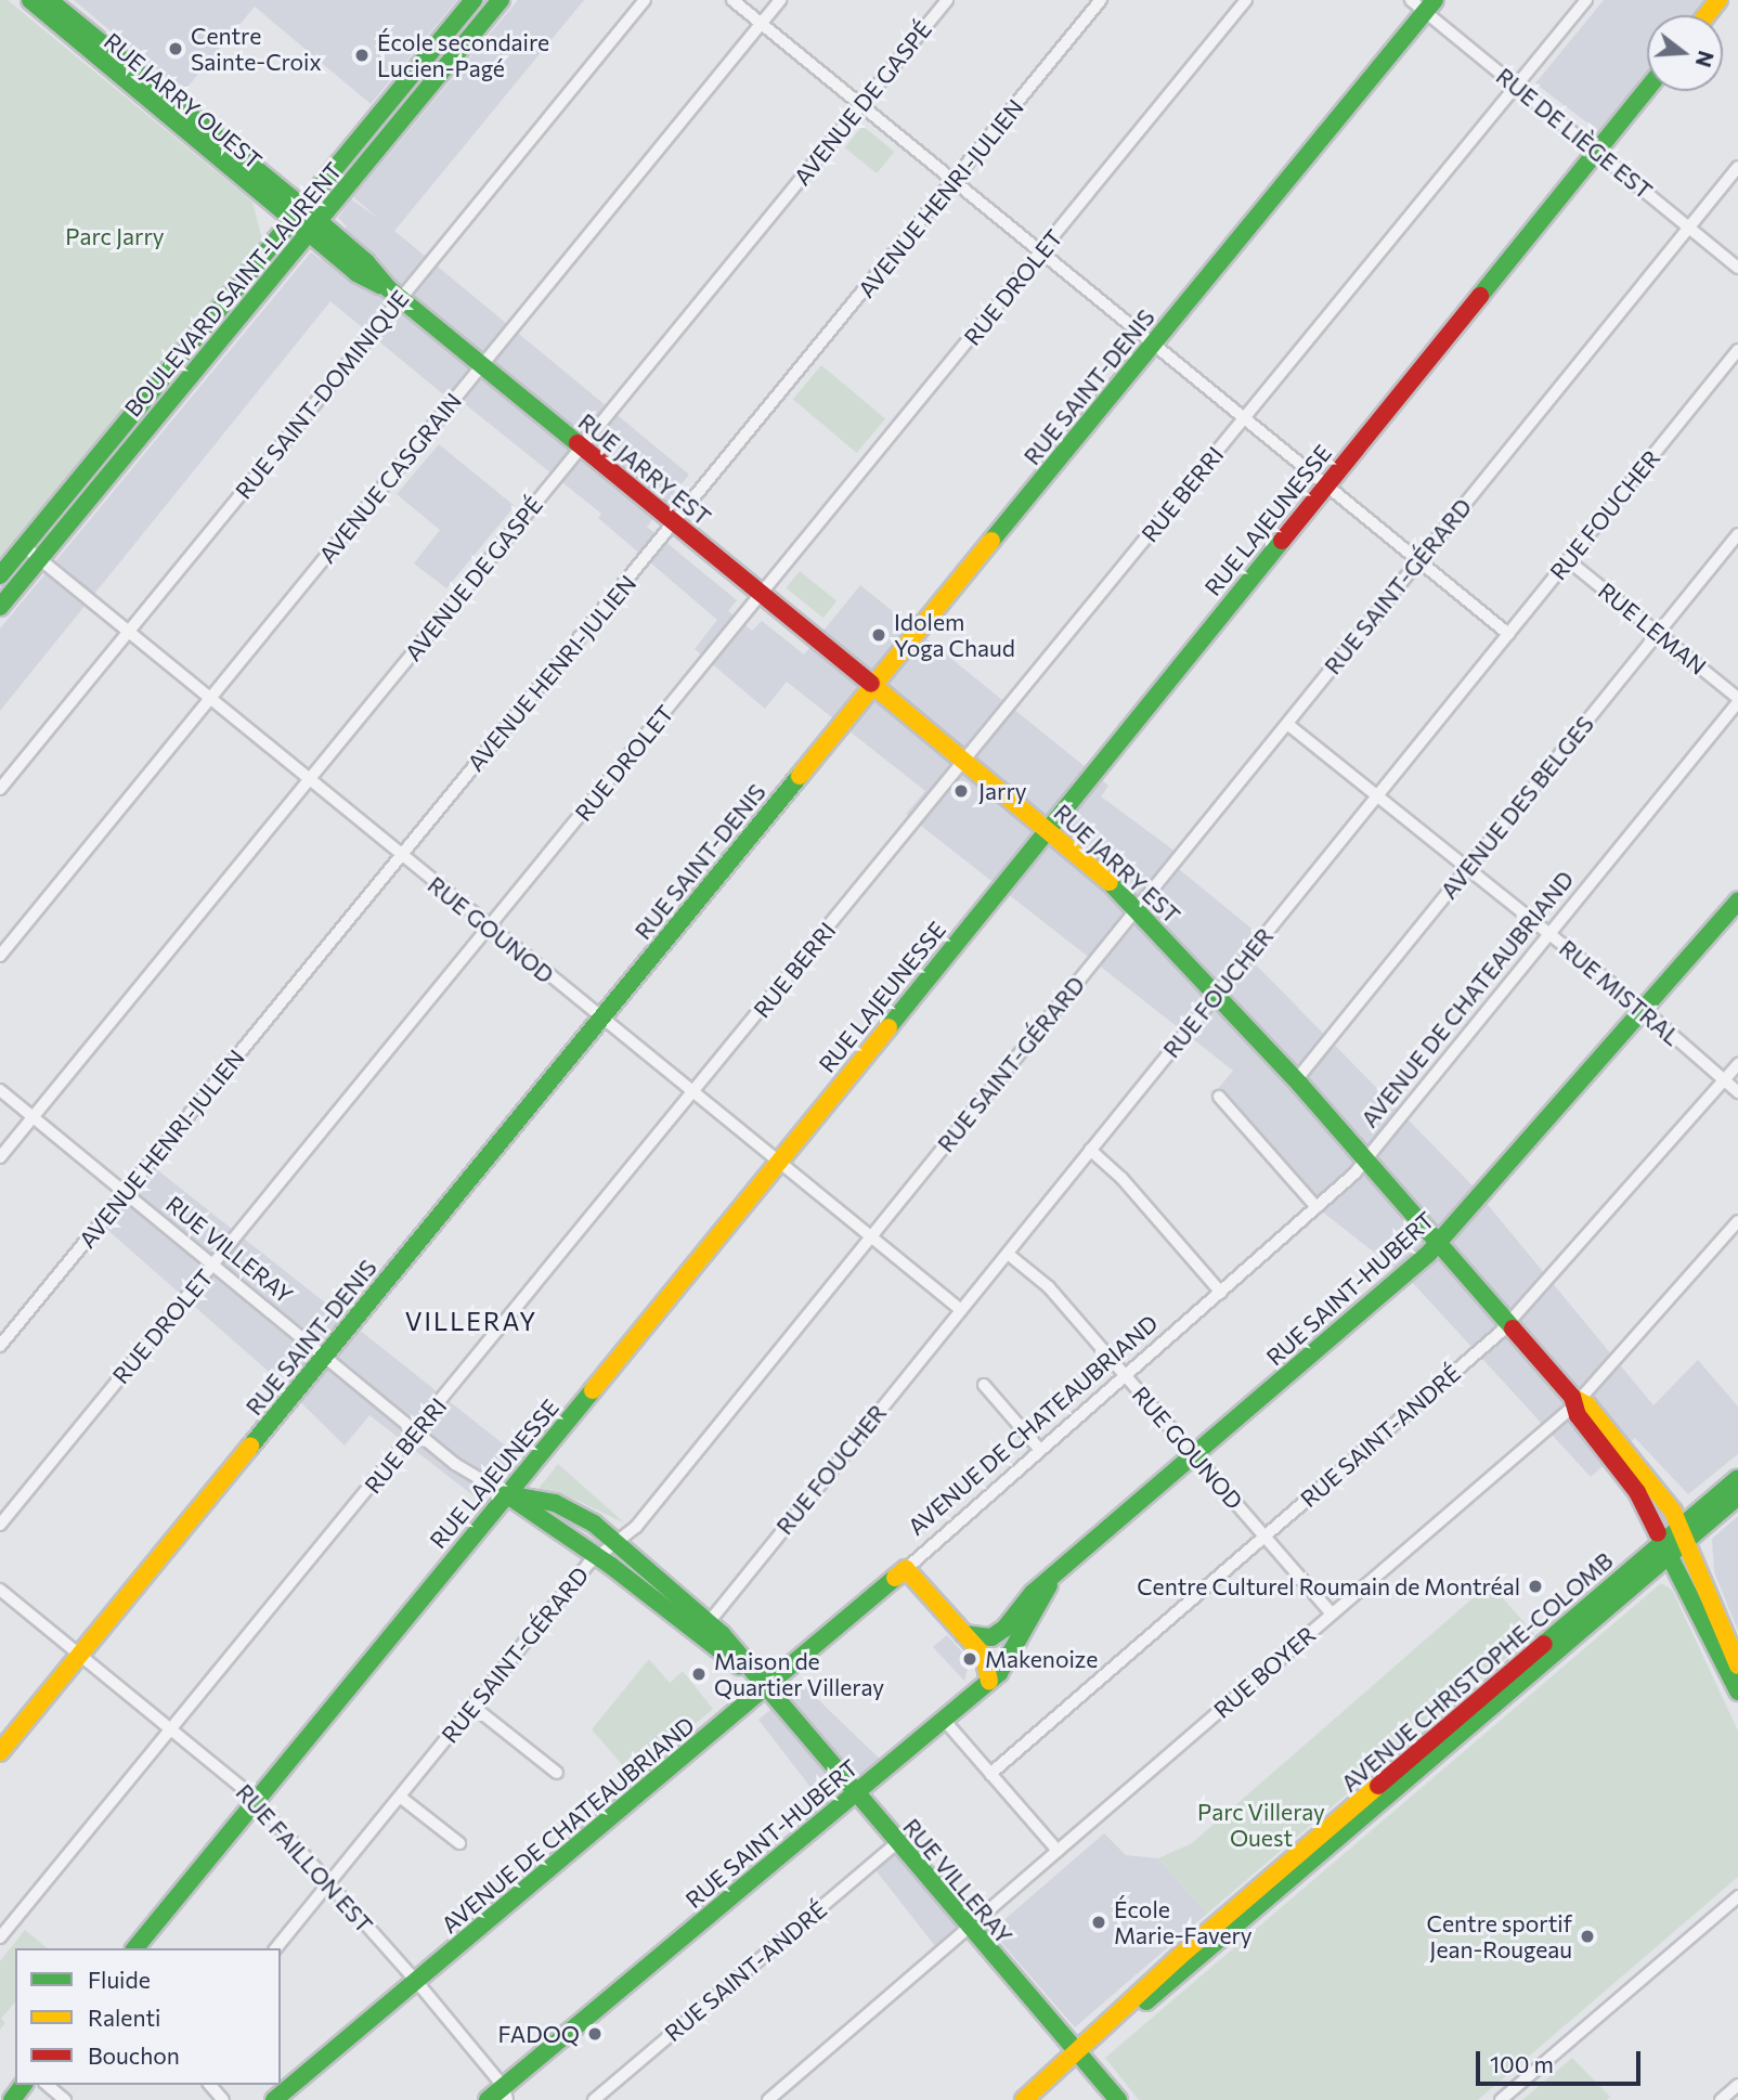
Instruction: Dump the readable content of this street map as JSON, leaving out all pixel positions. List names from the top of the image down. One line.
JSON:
{"streets":{"main road":["RUE JARRY OUEST","BOULEVARD SAINT-LAURENT","RUE SAINT-DENIS","RUE JARRY EST","RUE LAJEUNESSE","AVENUE DE CHATEAUBRIAND","RUE VILLERAY","RUE SAINT-HUBERT","AVENUE CHRISTOPHE-COLOMB"],"street":["AVENUE DE GASPÉ","RUE DE LIÈGE EST","AVENUE HENRI-JULIEN","RUE DROLET","RUE SAINT-DOMINIQUE","AVENUE CASGRAIN","RUE BERRI","RUE FOUCHER","RUE SAINT-GÉRARD","RUE LEMAN","AVENUE DES BELGES","RUE GOUNOD","RUE MISTRAL","RUE SAINT-ANDRÉ","RUE BOYER","RUE FAILLON EST"]},"crossings":[["RUE JARRY OUEST","BOULEVARD SAINT-LAURENT"],["RUE JARRY OUEST","RUE JARRY EST"],["AVENUE DE GASPÉ","RUE JARRY EST"],["AVENUE DE GASPÉ","RUE GOUNOD"],["AVENUE DE GASPÉ","RUE VILLERAY"],["RUE DE LIÈGE EST","RUE SAINT-DENIS"],["RUE DE LIÈGE EST","RUE BERRI"],["RUE DE LIÈGE EST","RUE LAJEUNESSE"],["RUE DE LIÈGE EST","RUE SAINT-GÉRARD"],["AVENUE HENRI-JULIEN","RUE JARRY EST"],["AVENUE HENRI-JULIEN","RUE GOUNOD"],["AVENUE HENRI-JULIEN","RUE VILLERAY"],["RUE DROLET","RUE JARRY EST"],["RUE DROLET","RUE GOUNOD"],["RUE DROLET","RUE VILLERAY"],["BOULEVARD SAINT-LAURENT","RUE JARRY EST"],["BOULEVARD SAINT-LAURENT","RUE GOUNOD"],["RUE SAINT-DENIS","RUE JARRY EST"],["RUE SAINT-DENIS","RUE GOUNOD"],["RUE SAINT-DENIS","RUE VILLERAY"],["RUE SAINT-DENIS","RUE FAILLON EST"],["RUE SAINT-DOMINIQUE","RUE JARRY EST"],["RUE SAINT-DOMINIQUE","RUE GOUNOD"],["RUE JARRY EST","AVENUE CASGRAIN"],["RUE JARRY EST","RUE BERRI"],["RUE JARRY EST","RUE FOUCHER"],["RUE JARRY EST","RUE LAJEUNESSE"],["RUE JARRY EST","RUE SAINT-GÉRARD"],["RUE JARRY EST","AVENUE DES BELGES"],["RUE JARRY EST","AVENUE DE CHATEAUBRIAND"],["RUE JARRY EST","RUE SAINT-HUBERT"],["RUE JARRY EST","RUE SAINT-ANDRÉ"],["RUE JARRY EST","RUE BOYER"],["RUE JARRY EST","AVENUE CHRISTOPHE-COLOMB"],["AVENUE CASGRAIN","RUE GOUNOD"],["RUE BERRI","RUE GOUNOD"],["RUE BERRI","RUE VILLERAY"],["RUE BERRI","RUE FAILLON EST"],["RUE FOUCHER","RUE LEMAN"],["RUE FOUCHER","RUE GOUNOD"],["RUE FOUCHER","RUE MISTRAL"],["RUE FOUCHER","RUE VILLERAY"],["RUE LAJEUNESSE","RUE GOUNOD"],["RUE LAJEUNESSE","RUE VILLERAY"],["RUE LAJEUNESSE","RUE FAILLON EST"],["RUE SAINT-GÉRARD","RUE GOUNOD"],["RUE SAINT-GÉRARD","RUE MISTRAL"],["RUE SAINT-GÉRARD","RUE VILLERAY"],["RUE SAINT-GÉRARD","RUE FAILLON EST"],["RUE LEMAN","AVENUE DES BELGES"],["RUE LEMAN","AVENUE DE CHATEAUBRIAND"],["AVENUE DES BELGES","RUE MISTRAL"],["RUE GOUNOD","AVENUE DE CHATEAUBRIAND"],["RUE GOUNOD","RUE SAINT-HUBERT"],["RUE GOUNOD","RUE SAINT-ANDRÉ"],["RUE GOUNOD","RUE BOYER"],["RUE MISTRAL","AVENUE DE CHATEAUBRIAND"],["RUE MISTRAL","RUE SAINT-HUBERT"],["RUE MISTRAL","RUE SAINT-ANDRÉ"],["AVENUE DE CHATEAUBRIAND","RUE VILLERAY"],["AVENUE DE CHATEAUBRIAND","RUE FAILLON EST"],["RUE VILLERAY","RUE SAINT-HUBERT"],["RUE VILLERAY","RUE SAINT-ANDRÉ"],["RUE VILLERAY","RUE BOYER"],["RUE VILLERAY","AVENUE CHRISTOPHE-COLOMB"],["RUE SAINT-HUBERT","RUE FAILLON EST"]],"districts":["VILLERAY"],"parks":["Parc Jarry","Parc Villeray Ouest"],"places":["Centre Sainte-Croix","École secondaire Lucien-Pagé","Idolem Yoga Chaud","Jarry","Centre Culturel Roumain de Montréal","Makenoize","Maison de Quartier Villeray","École Marie-Favery","Centre sportif Jean-Rougeau","FADOQ"],"legend":["Fluide","Ralenti","Bouchon"],"scale_bar":"100 m","north":"right"}
